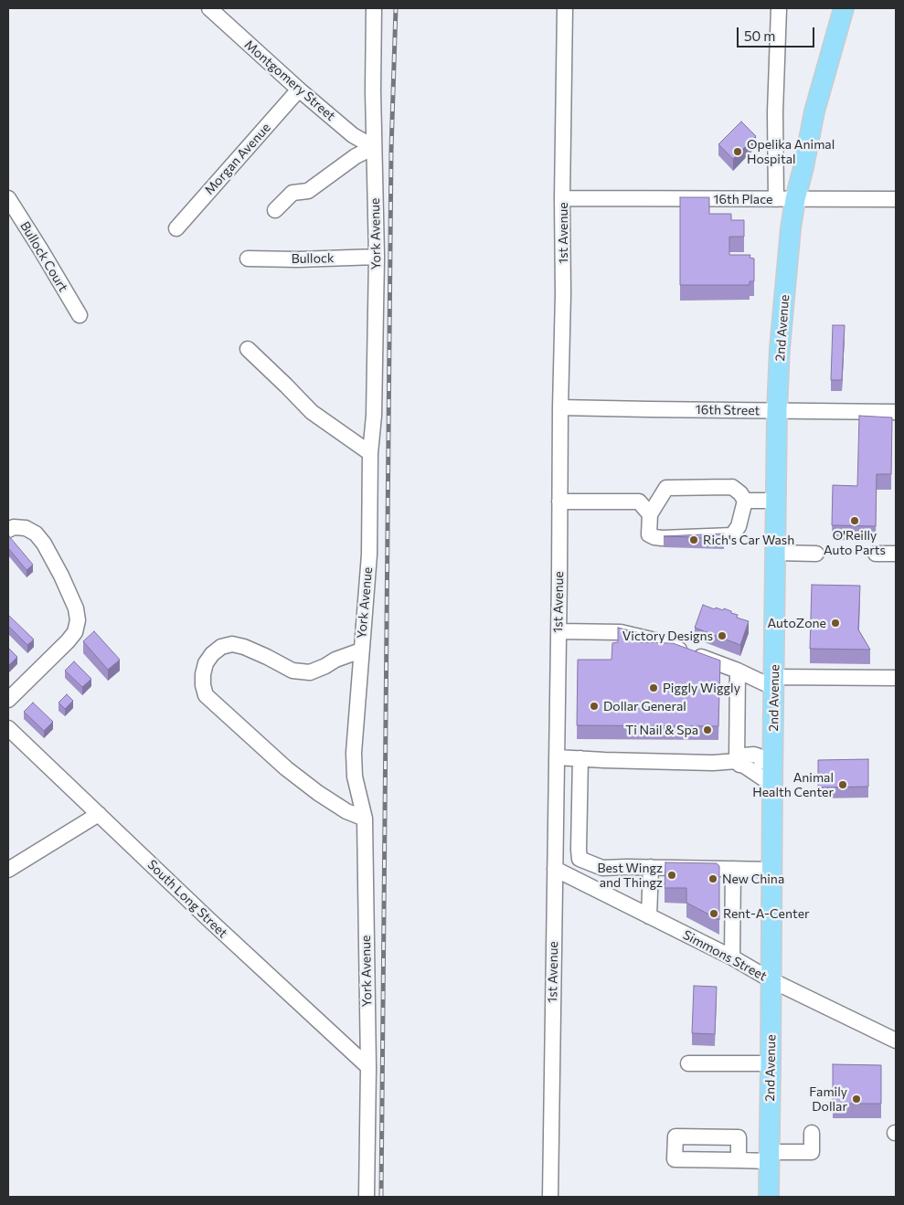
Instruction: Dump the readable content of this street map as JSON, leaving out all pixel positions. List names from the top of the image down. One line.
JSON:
{"streets":{"main road":["2nd Avenue"],"street":["Montgomery Street","Morgan Avenue","16th Place","1st Avenue","York Avenue","Bullock Court","Bullock","16th Street","South Long Street","Simmons Street"]},"crossings":[["Montgomery Street","Morgan Avenue"],["Montgomery Street","York Avenue"],["16th Place","1st Avenue"],["16th Place","2nd Avenue"],["1st Avenue","16th Street"],["1st Avenue","Simmons Street"],["York Avenue","Bullock"],["York Avenue","South Long Street"],["2nd Avenue","16th Street"],["2nd Avenue","Simmons Street"]],"places":["Opelika Animal Hospital","O'Reilly Auto Parts","Rich's Car Wash","AutoZone","Victory Designs","Piggly Wiggly","Dollar General","Ti Nail & Spa","Animal Health Center","Best Wingz and Thingz","New China","Rent-A-Center","Family Dollar"],"scale_bar":"50 m"}
